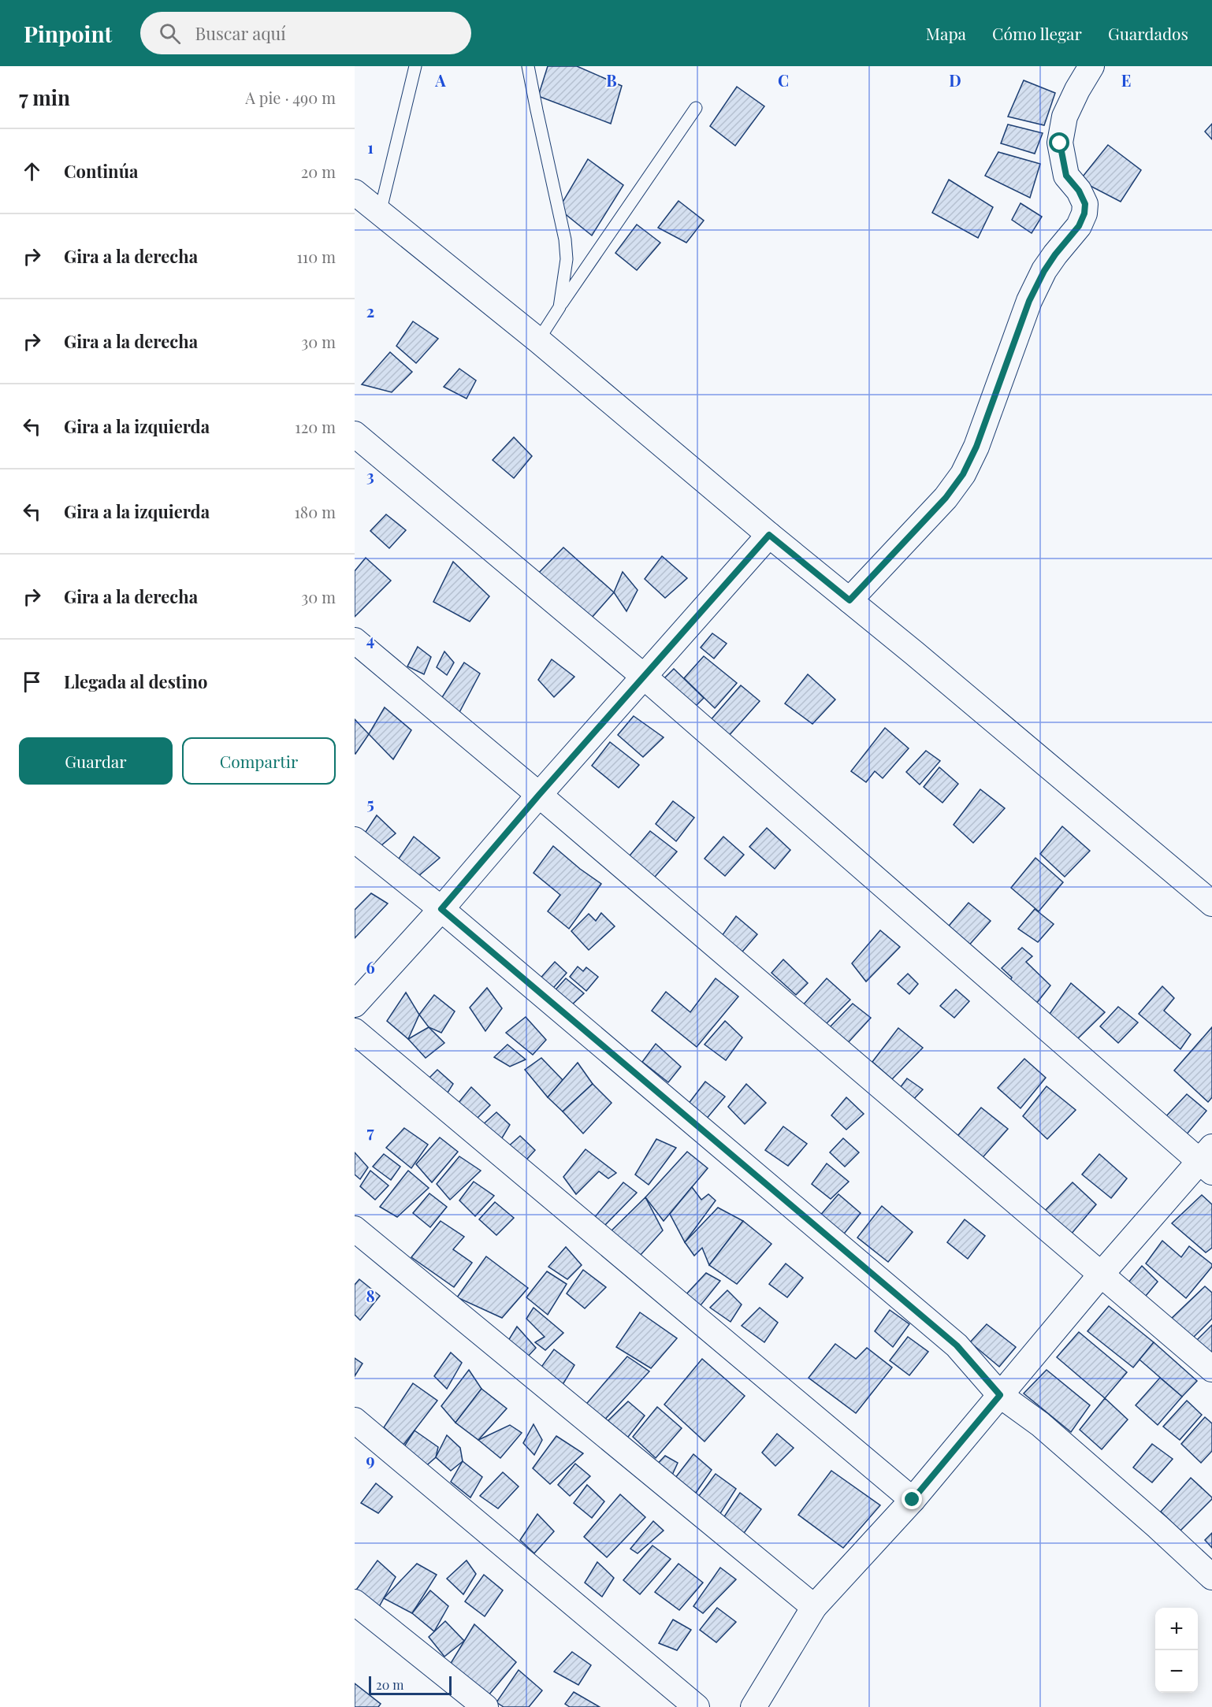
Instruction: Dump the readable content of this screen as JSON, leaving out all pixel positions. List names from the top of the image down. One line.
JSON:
{"scale_bar":"20 m","page":{"header":"Pinpoint","search":"Buscar aquí","nav":["Mapa","Cómo llegar","Guardados"],"heading":["7 min","A pie · 490 m"],"list":[["Continúa","20 m"],["Gira a la derecha","110 m"],["Gira a la derecha","30 m"],["Gira a la izquierda","120 m"],["Gira a la izquierda","180 m"],["Gira a la derecha","30 m"],"Llegada al destino"],"buttons":["Guardar","Compartir"],"map_buttons":["+","−"],"scale":"20 m"},"grid":{"columns":["A","B","C","D","E"],"rows":["1","2","3","4","5","6","7","8","9"]}}
